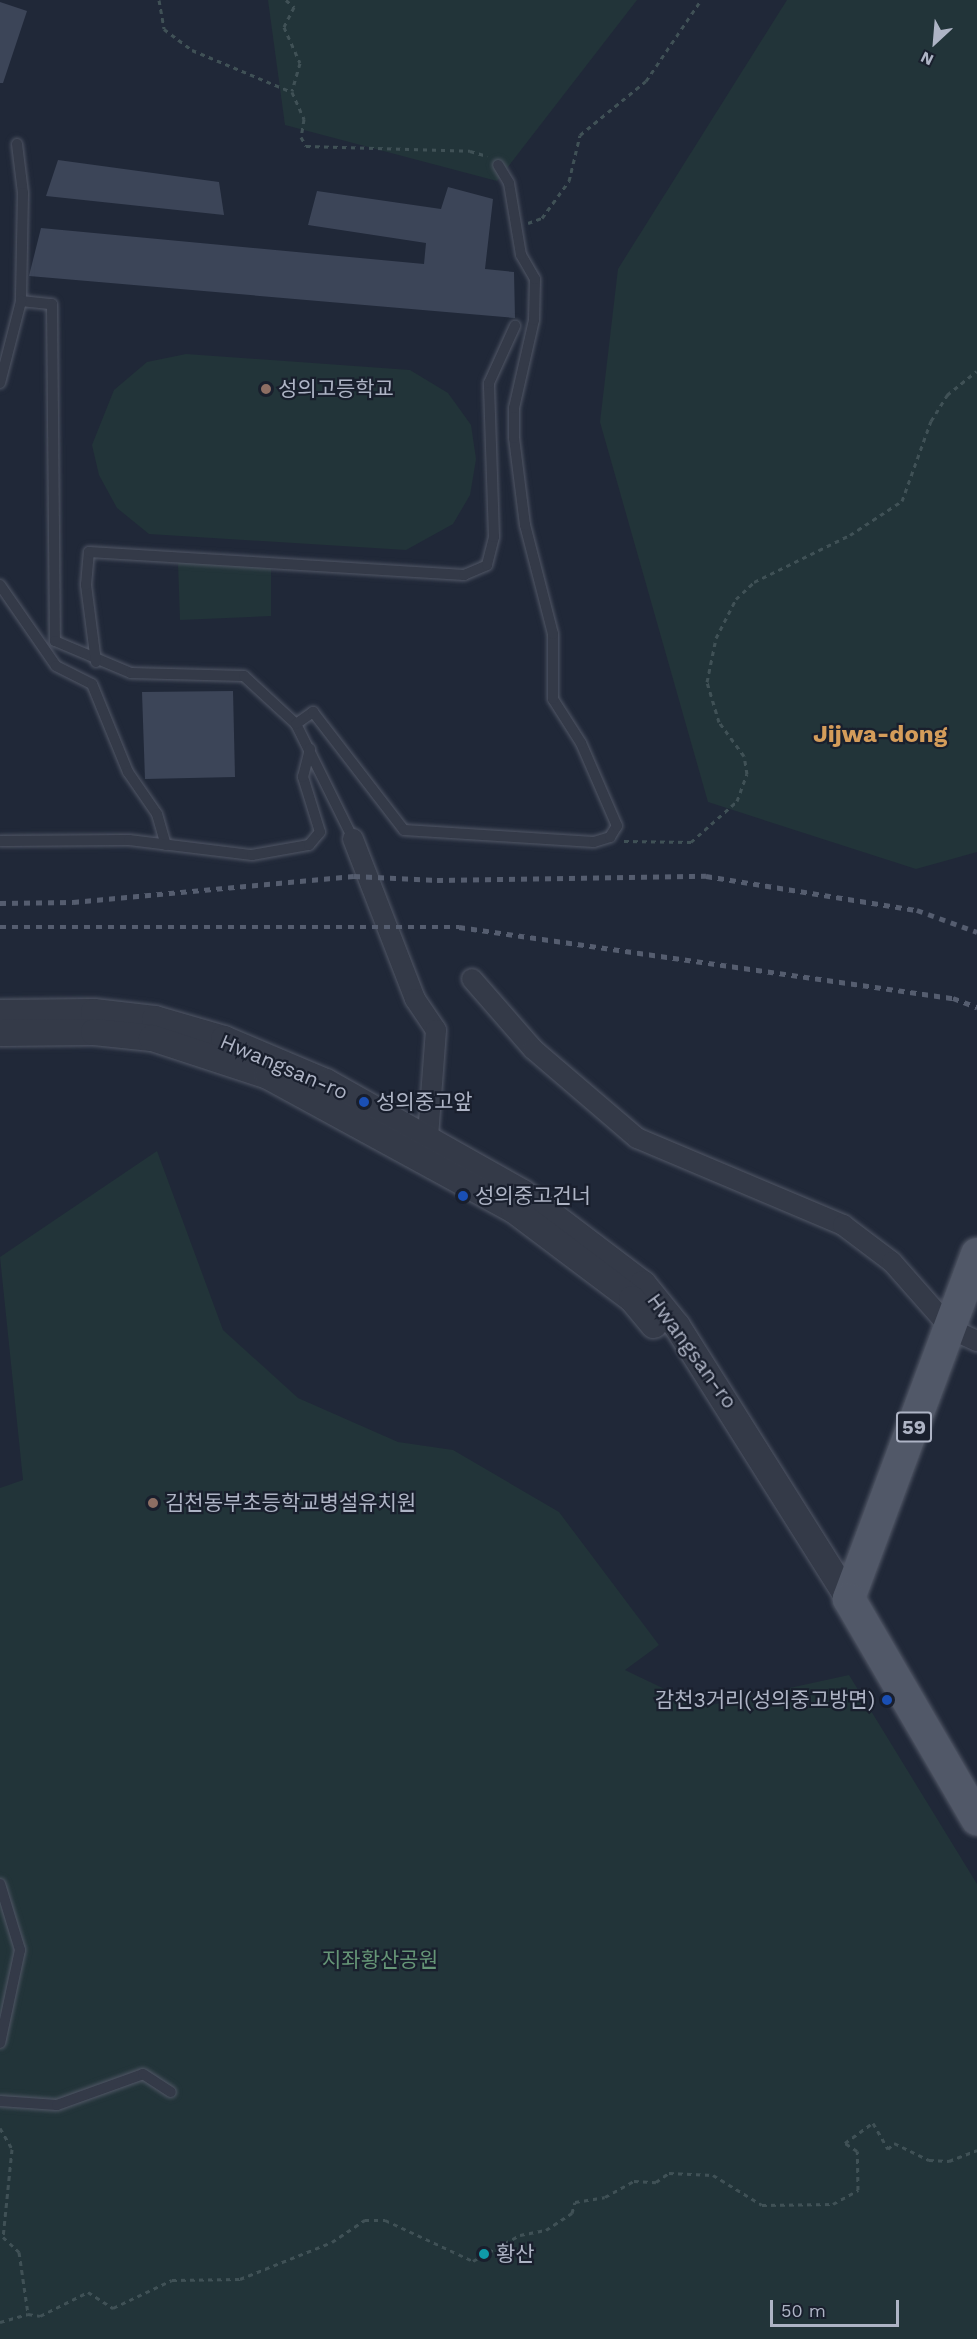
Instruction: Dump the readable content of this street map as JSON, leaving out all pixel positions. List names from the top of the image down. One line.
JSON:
{"streets":{"main road":["Hwangsan-ro","59"]},"crossings":[["Hwangsan-ro","59"]],"districts":["Jijwa-dong"],"parks":["지좌황산공원"],"places":["성의고등학교","성의중고앞","성의중고건너","김천동부초등학교병설유치원","감천3거리(성의중고방면)","황산"],"scale_bar":"50 m","north":"bottom left"}
